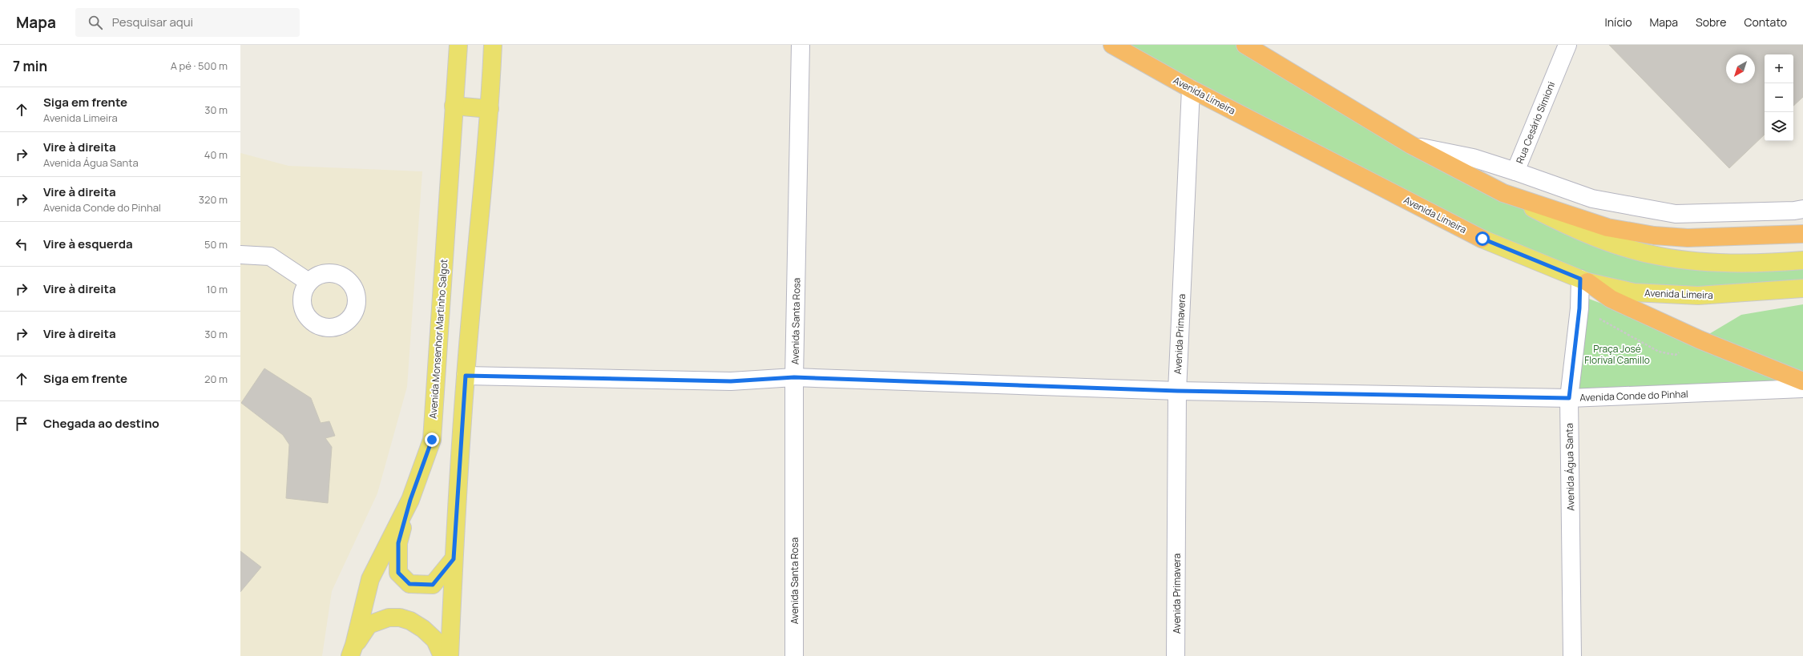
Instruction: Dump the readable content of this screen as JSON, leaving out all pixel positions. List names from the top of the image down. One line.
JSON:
{"streets":{"highway":["Avenida Limeira"],"main road":["Avenida Monsenhor Martinho Salgot"],"street":["Rua Cesário Simioni","Avenida Santa Rosa","Avenida Primavera","Avenida Conde do Pinhal","Avenida Água Santa"]},"crossings":[["Avenida Limeira","Avenida Primavera"],["Avenida Limeira","Avenida Água Santa"],["Avenida Santa Rosa","Avenida Conde do Pinhal"],["Avenida Primavera","Avenida Conde do Pinhal"],["Avenida Conde do Pinhal","Avenida Água Santa"]],"parks":["Praça José Florival Camillo"],"north":"bottom left","page":{"header":"Mapa","search":"Pesquisar aqui","nav":["Início","Mapa","Sobre","Contato"],"heading":["7 min","A pé · 500 m"],"map_buttons":["+","−"],"list":[["Siga em frente","Avenida Limeira","30 m"],["Vire à direita","Avenida Água Santa","40 m"],["Vire à direita","Avenida Conde do Pinhal","320 m"],["Vire à esquerda","50 m"],["Vire à direita","10 m"],["Vire à direita","30 m"],["Siga em frente","20 m"],"Chegada ao destino"]}}
